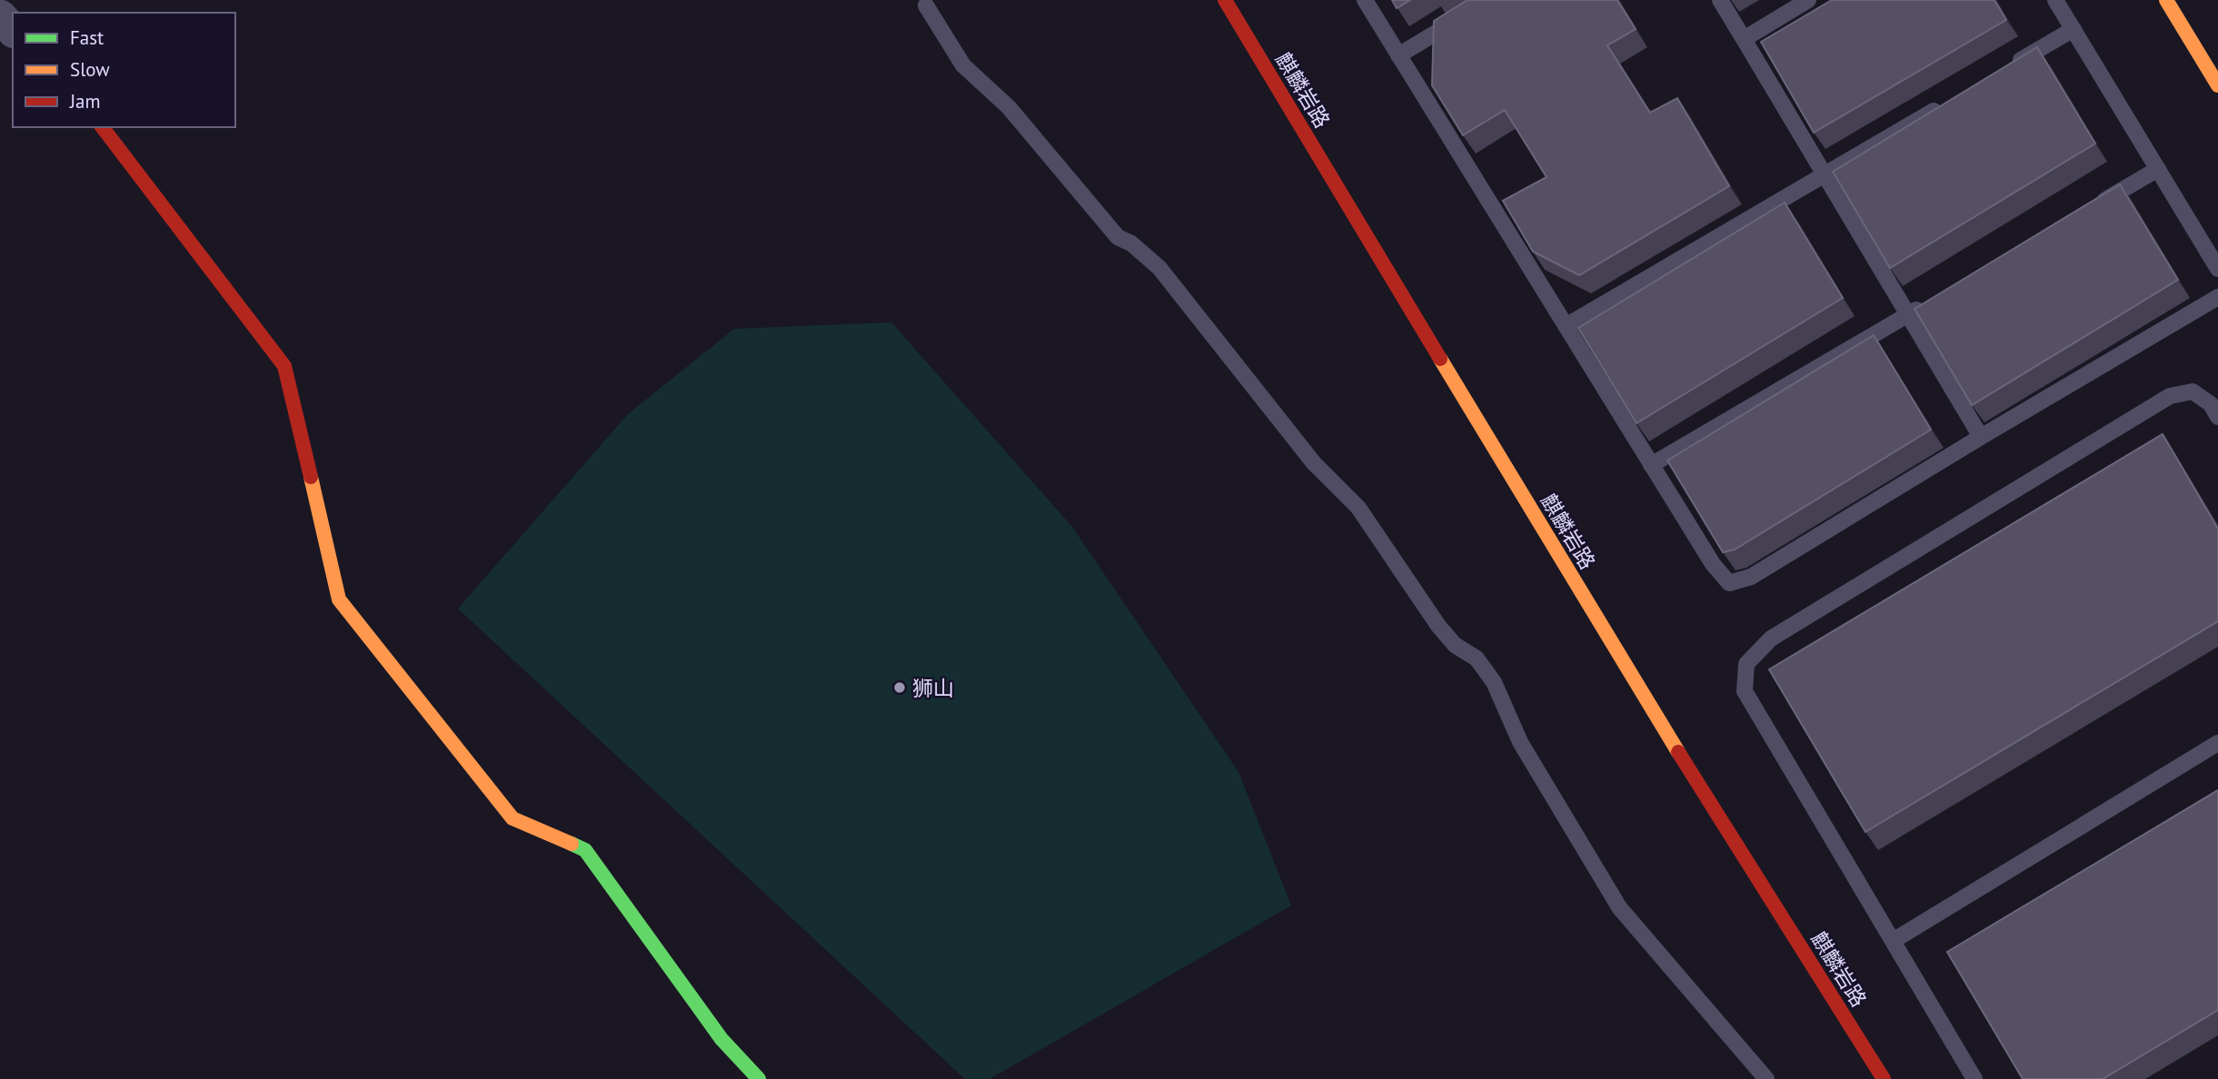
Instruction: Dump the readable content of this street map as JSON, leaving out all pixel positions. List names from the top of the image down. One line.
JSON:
{"streets":{"street":["麒麟岩路"]},"places":["狮山"],"legend":["Fast","Slow","Jam"]}
